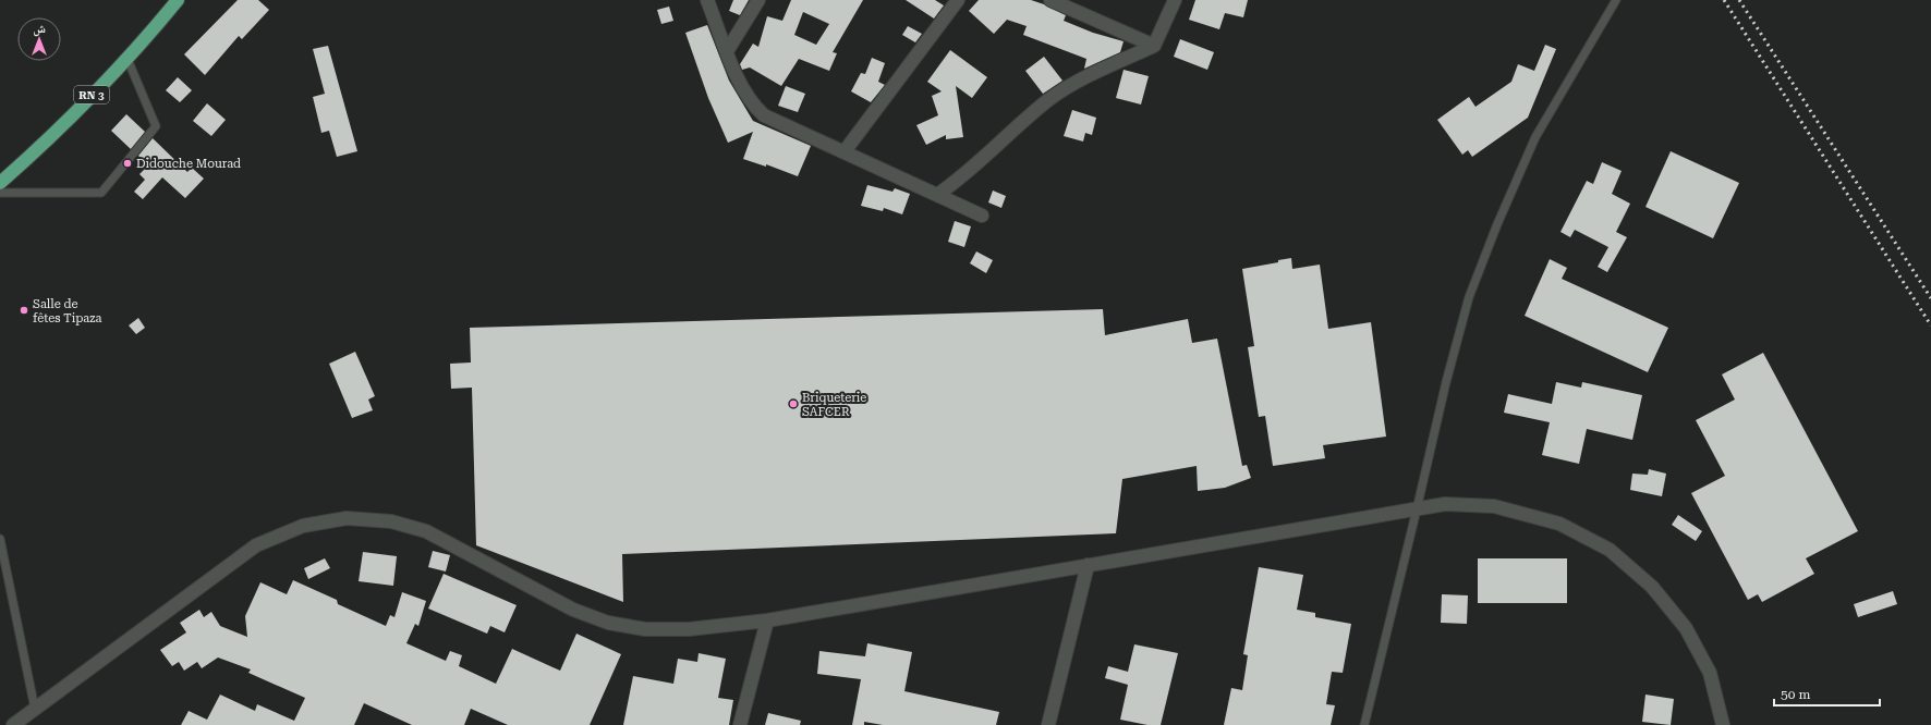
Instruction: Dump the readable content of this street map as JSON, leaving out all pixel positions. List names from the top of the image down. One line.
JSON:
{"streets":{"main road":["RN 3"]},"places":["Didouche Mourad","Salle de fêtes Tipaza","Briqueterie SAFCER"],"scale_bar":"50 m","north":"top"}
